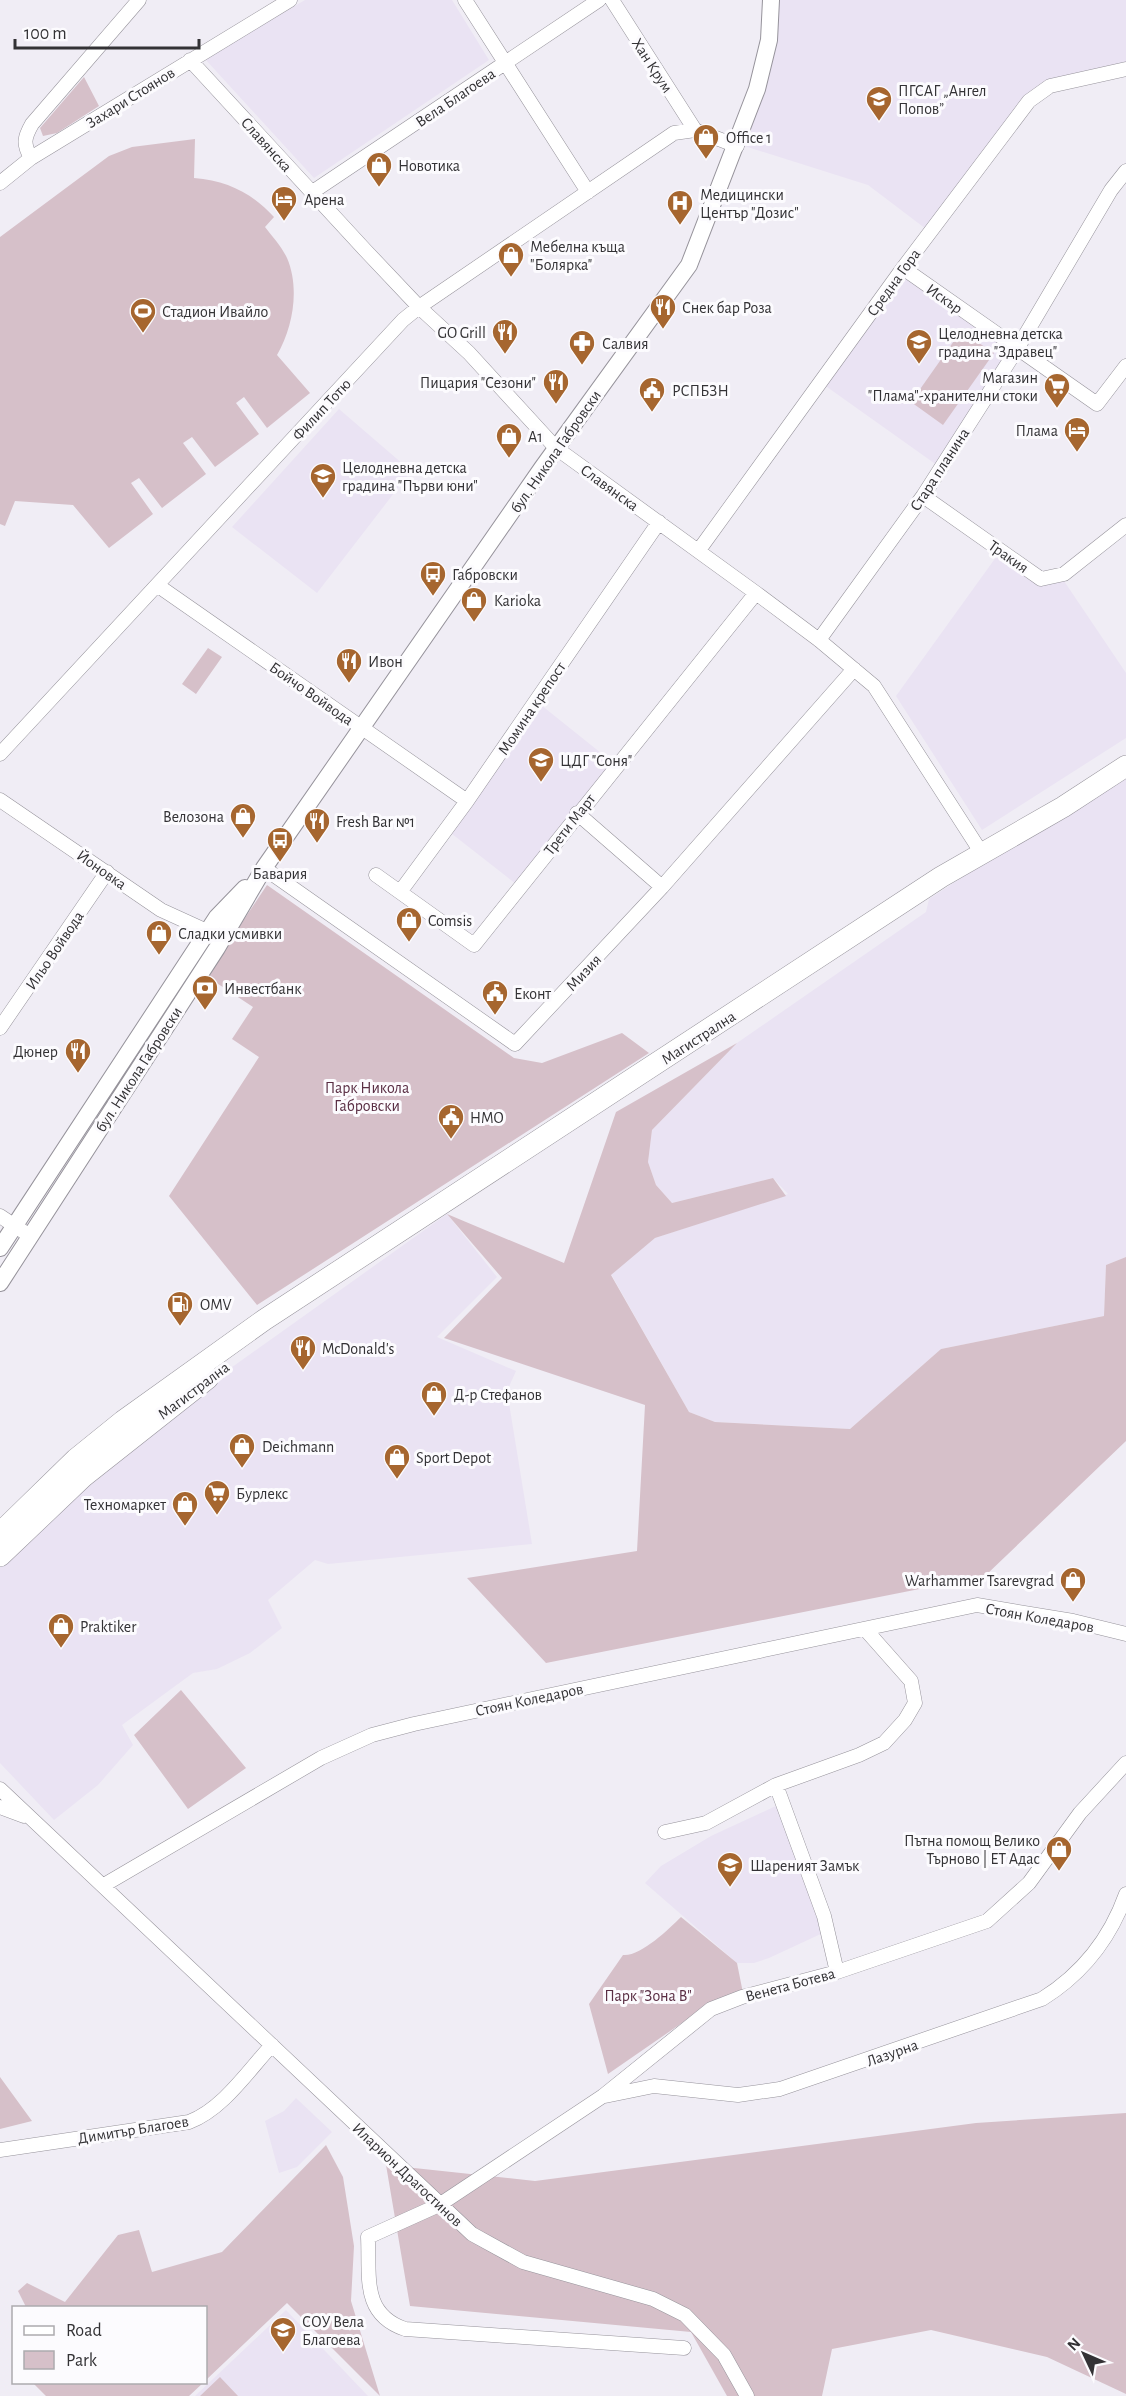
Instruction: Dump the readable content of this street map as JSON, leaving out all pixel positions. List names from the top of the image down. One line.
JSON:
{"streets":{"main road":["Магистрална"],"street":["Хан Крум","Захари Стоянов","Вела Благоева","Славянска","Средна Гора","Искър","Филип Тотю","бул. Никола Габровски","Стара планина","Тракия","Бойчо Войвода","Момина крепост","Трети Март","Йоновка","Ильо Войвода","Мизия","Стоян Коледаров","Венета Ботева","Лазурна","Димитър Благоев","Иларион Драгостинов"]},"crossings":[["Хан Крум","Филип Тотю"],["Захари Стоянов","Славянска"],["Вела Благоева","Славянска"],["Славянска","Средна Гора"],["Славянска","Филип Тотю"],["Славянска","бул. Никола Габровски"],["Славянска","Стара планина"],["Славянска","Момина крепост"],["Славянска","Трети Март"],["Славянска","Мизия"],["Славянска","Магистрална"],["Средна Гора","Искър"],["Искър","Стара планина"],["Филип Тотю","Бойчо Войвода"],["бул. Никола Габровски","Бойчо Войвода"],["бул. Никола Габровски","Йоновка"],["бул. Никола Габровски","Мизия"],["Стара планина","Тракия"],["Бойчо Войвода","Момина крепост"],["Момина крепост","Трети Март"],["Йоновка","Ильо Войвода"],["Стоян Коледаров","Иларион Драгостинов"],["Венета Ботева","Лазурна"],["Венета Ботева","Иларион Драгостинов"],["Димитър Благоев","Иларион Драгостинов"]],"parks":["Парк Никола Габровски","Парк \"Зона В\""],"places":{"school or university":["ПГСАГ „Ангел Попов”","Целодневна детска градина \"Здравец\"","Целодневна детска градина \"Първи юни\"","ЦДГ \"Соня\"","Шареният Замък","СОУ Вела Благоева"],"shop":["Office 1","Новотика","Мебелна къща \"Болярка\"","A1","Karioka","Велозона","Comsis","Сладки усмивки","Д-р Стефанов","Deichmann","Sport Depot","Техномаркет","Warhammer Tsarevgrad","Praktiker","Пътна помощ Велико Търново | ЕТ Адас"],"hotel":["Арена","Плама"],"hospital":["Медицински Център \"Дозис\""],"restaurant":["Снек бар Роза","GO Grill","Пицария \"Сезони\"","Ивон","Fresh Bar №1","Дюнер","McDonald's"],"sports":["Стадион Ивайло"],"pharmacy":["Салвия"],"supermarket":["Магазин \"Плама\"-хранителни стоки","Бурлекс"],"public building":["РСПБЗН","Еконт","HMO"],"bus stop":["Габровски","Бавария"],"bank":["Инвестбанк"],"fuel station":["OMV"]},"legend":["Road","Park"],"scale_bar":"100 m","north":"top left"}
